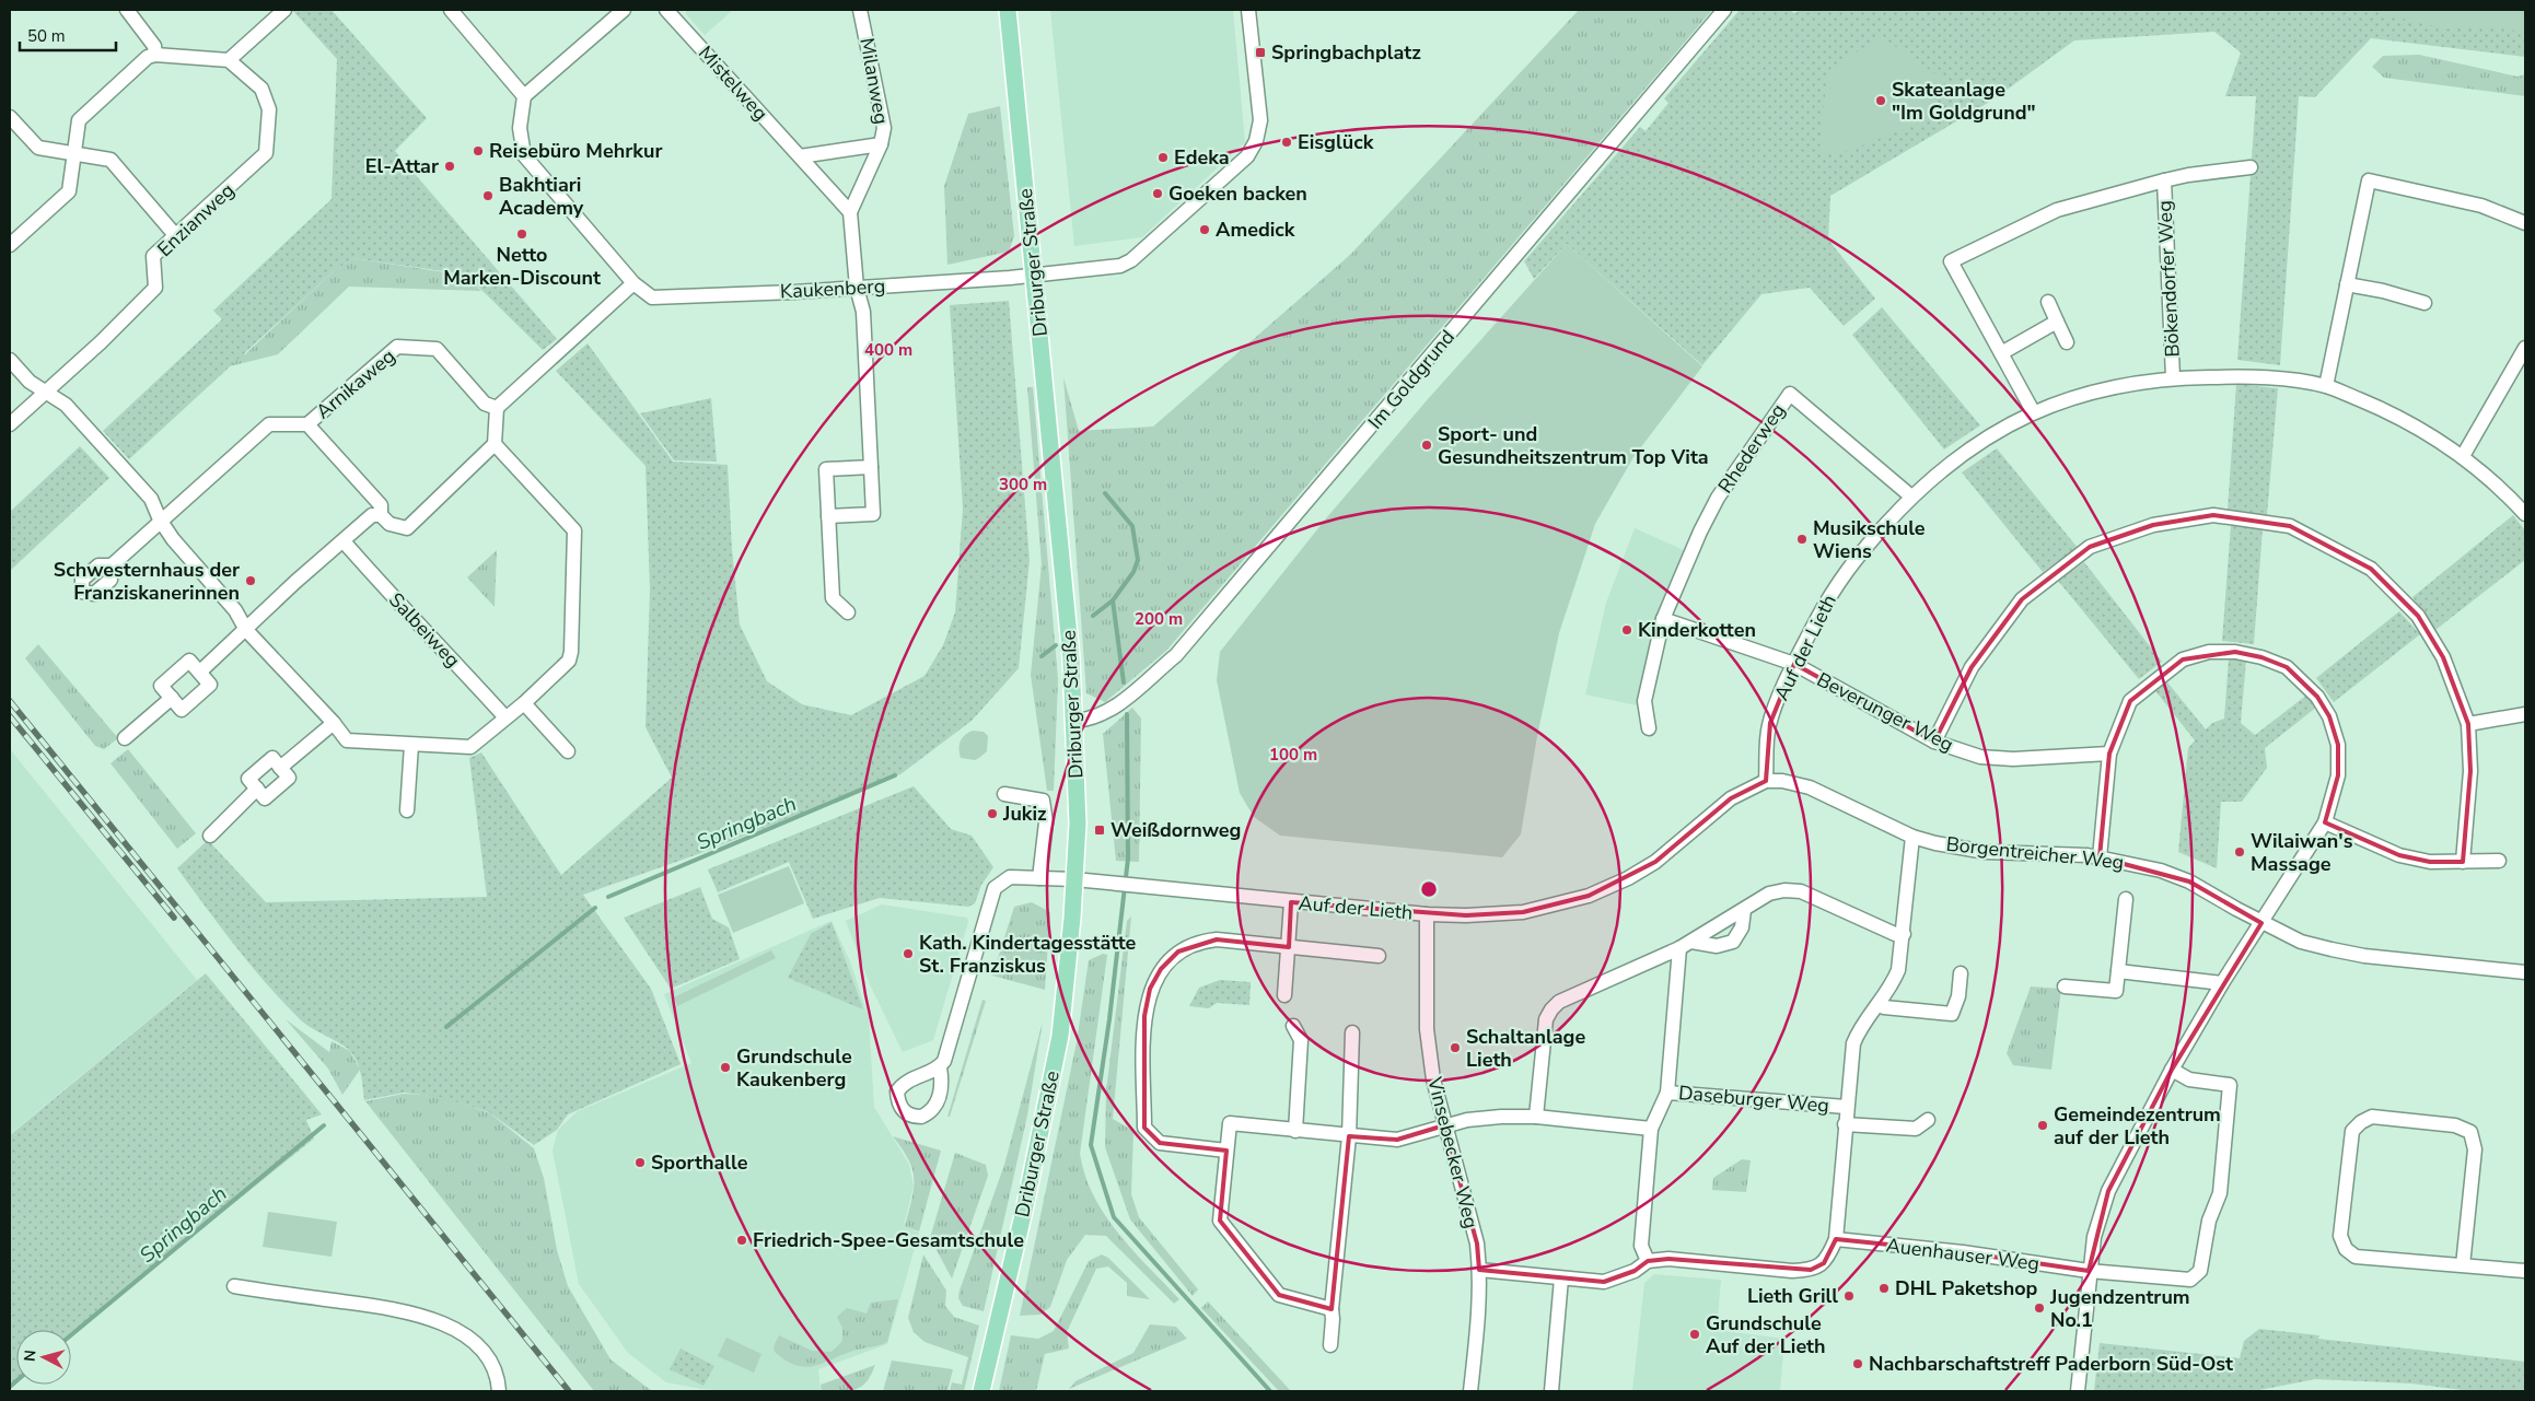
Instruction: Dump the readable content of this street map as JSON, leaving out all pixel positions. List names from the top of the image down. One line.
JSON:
{"streets":{"main road":["Driburger Straße"],"street":["Milanweg","Mistelweg","Enzianweg","Bökendorfer Weg","Kaukenberg","Im Goldgrund","Arnikaweg","Rhederweg","Salbeiweg","Auf der Lieth","Beverunger Weg","Borgentreicher Weg","Daseburger Weg","Vinsebecker Weg","Auenhauser Weg"]},"crossings":[["Milanweg","Mistelweg"],["Driburger Straße","Kaukenberg"],["Driburger Straße","Im Goldgrund"],["Driburger Straße","Auf der Lieth"],["Bökendorfer Weg","Auf der Lieth"],["Rhederweg","Auf der Lieth"],["Auf der Lieth","Beverunger Weg"],["Auf der Lieth","Borgentreicher Weg"],["Auf der Lieth","Vinsebecker Weg"]],"water":["Springbach"],"places":{"transit":["Springbachplatz","Weißdornweg"],"other":["Skateanlage \"Im Goldgrund\"","Eisglück","Reisebüro Mehrkur","Edeka","El-Attar","Goeken backen","Bakhtiari Academy","Amedick","Netto Marken-Discount","Sport- und Gesundheitszentrum Top Vita","Musikschule Wiens","Schwesternhaus der Franziskanerinnen","Kinderkotten","Jukiz","Wilaiwan's Massage","Kath. Kindertagesstätte St. Franziskus","Schaltanlage Lieth","Grundschule Kaukenberg","Gemeindezentrum auf der Lieth","Sporthalle","Friedrich-Spee-Gesamtschule","DHL Paketshop","Lieth Grill","Jugendzentrum No.1","Grundschule Auf der Lieth","Nachbarschaftstreff Paderborn Süd-Ost"]},"scale_bar":"50 m","north":"left","rings":["400 m","300 m","200 m","100 m"]}
